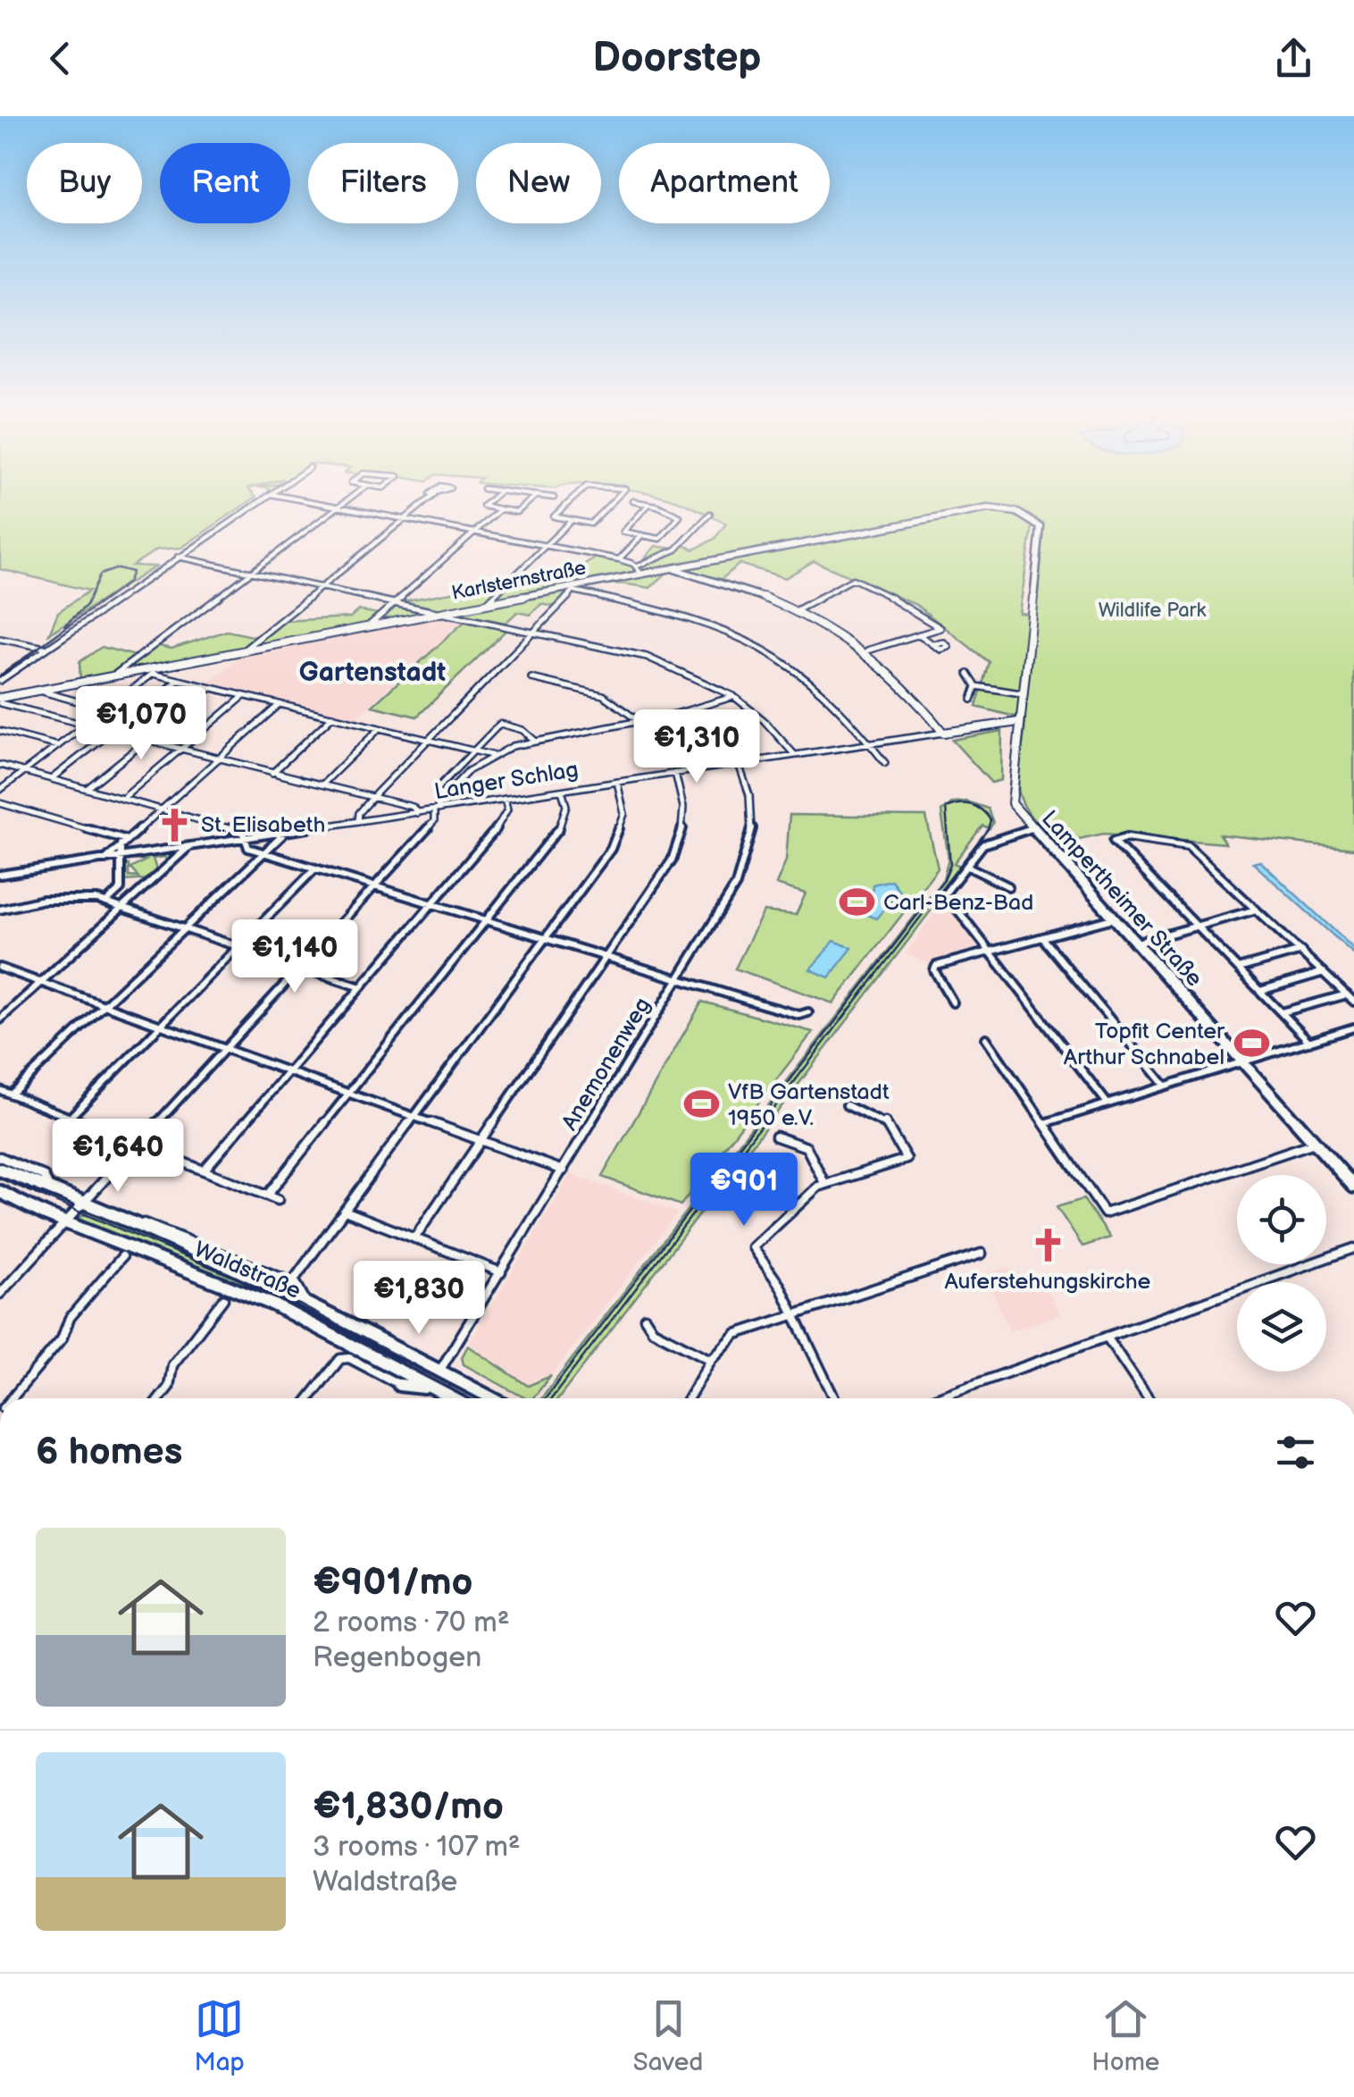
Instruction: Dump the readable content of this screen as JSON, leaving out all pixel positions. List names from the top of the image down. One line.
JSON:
{"streets":{"street":["Karlsternstraße","Langer Schlag","Lampertheimer Straße","Anemonenweg","Waldstraße"]},"crossings":[["Karlsternstraße","Lampertheimer Straße"],["Langer Schlag","Lampertheimer Straße"],["Langer Schlag","Anemonenweg"],["Anemonenweg","Waldstraße"]],"districts":["Gartenstadt"],"parks":["Wildlife Park"],"places":{"church":["St. Elisabeth","Auferstehungskirche"],"sports":["Carl-Benz-Bad","Topfit Center Arthur Schnabel","VfB Gartenstadt 1950 e.V."]},"page":{"header":"Doorstep","chip":["Buy","Rent","Filters","New","Apartment"],"price":["€1,070","€1,310","€1,140","€1,640","€901","€1,830"],"heading":"6 homes","list":[{"name":"€901/mo","note":"2 rooms · 70 m² · Regenbogen"},{"name":"€1,830/mo","note":"3 rooms · 107 m² · Waldstraße"}],"tabs":["Map","Saved","Home"]}}
